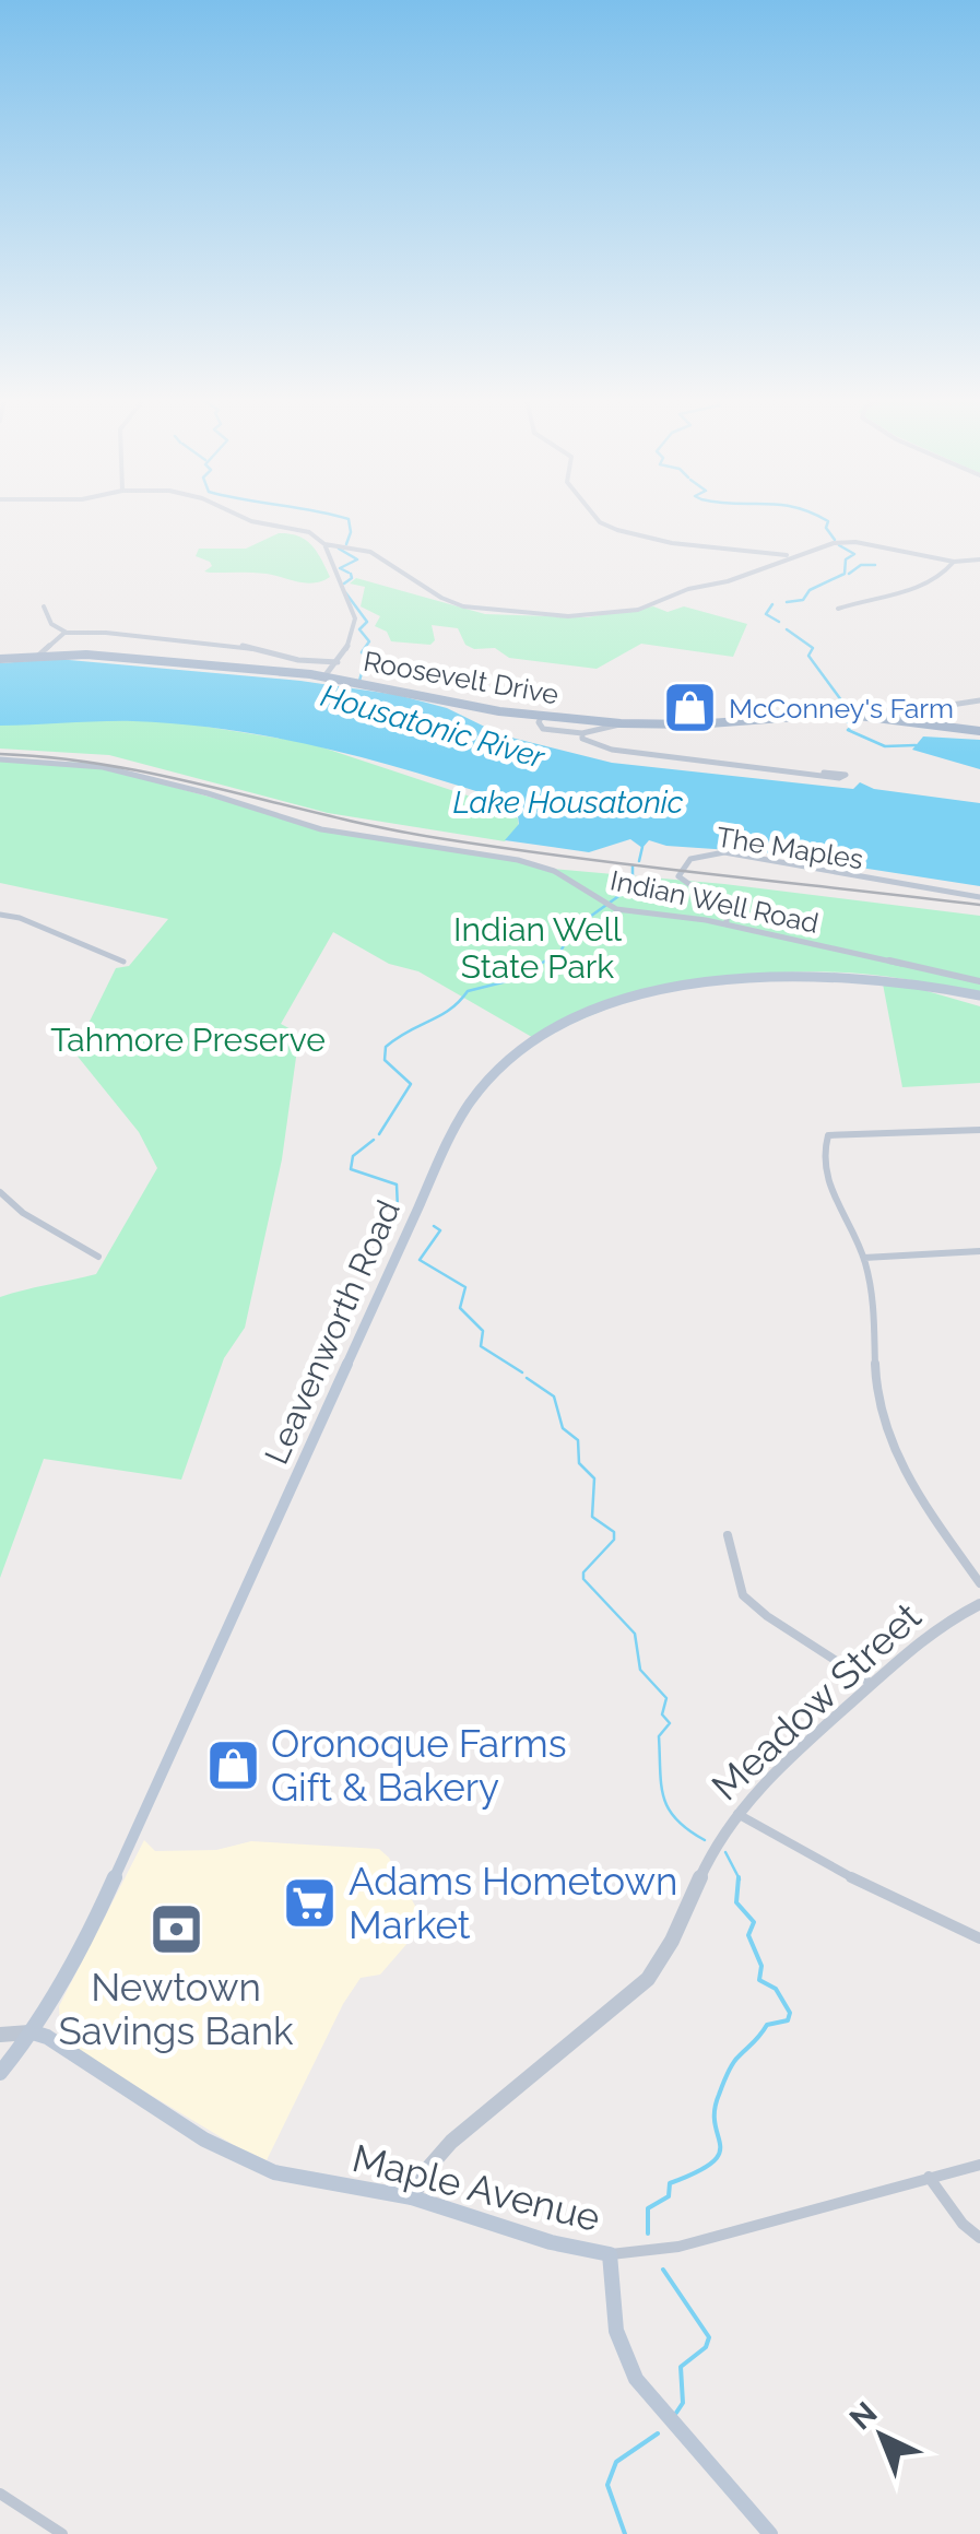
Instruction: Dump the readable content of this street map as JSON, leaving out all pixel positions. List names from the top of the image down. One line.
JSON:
{"streets":{"main road":["Roosevelt Drive","Leavenworth Road","Maple Avenue"],"street":["The Maples","Indian Well Road","Meadow Street"]},"crossings":[["The Maples","Indian Well Road"],["Leavenworth Road","Maple Avenue"],["Meadow Street","Maple Avenue"]],"water":["Housatonic River","Lake Housatonic"],"parks":["Indian Well State Park","Tahmore Preserve"],"places":{"shop":["McConney's Farm","Oronoque Farms Gift & Bakery"],"supermarket":["Adams Hometown Market"],"bank":["Newtown Savings Bank"]},"north":"top left"}
